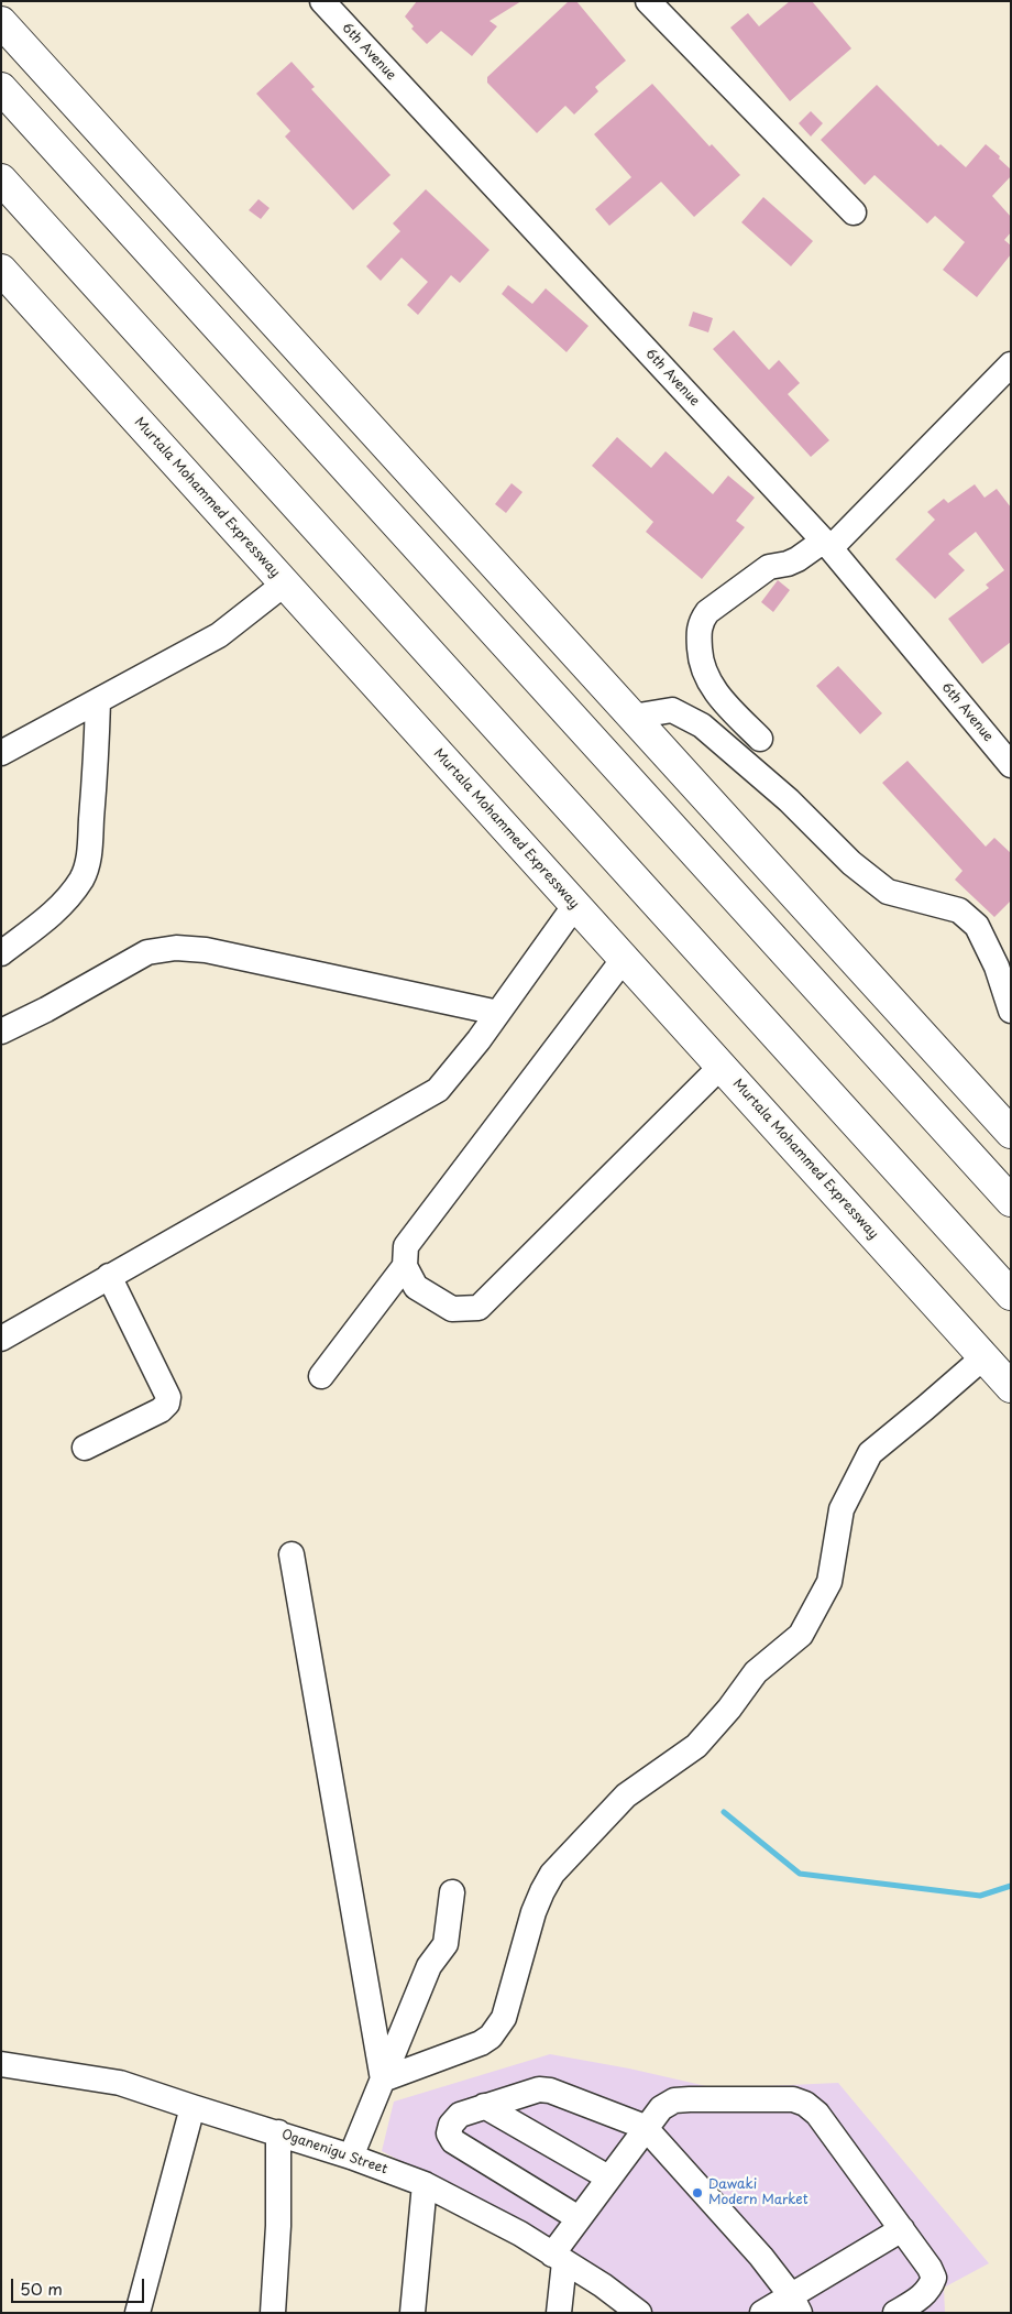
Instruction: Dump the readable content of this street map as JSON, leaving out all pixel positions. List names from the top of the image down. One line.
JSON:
{"streets":{"highway":["Murtala Mohammed Expressway"],"street":["6th Avenue","Oganenigu Street"]},"places":["Dawaki Modern Market"],"scale_bar":"50 m"}
